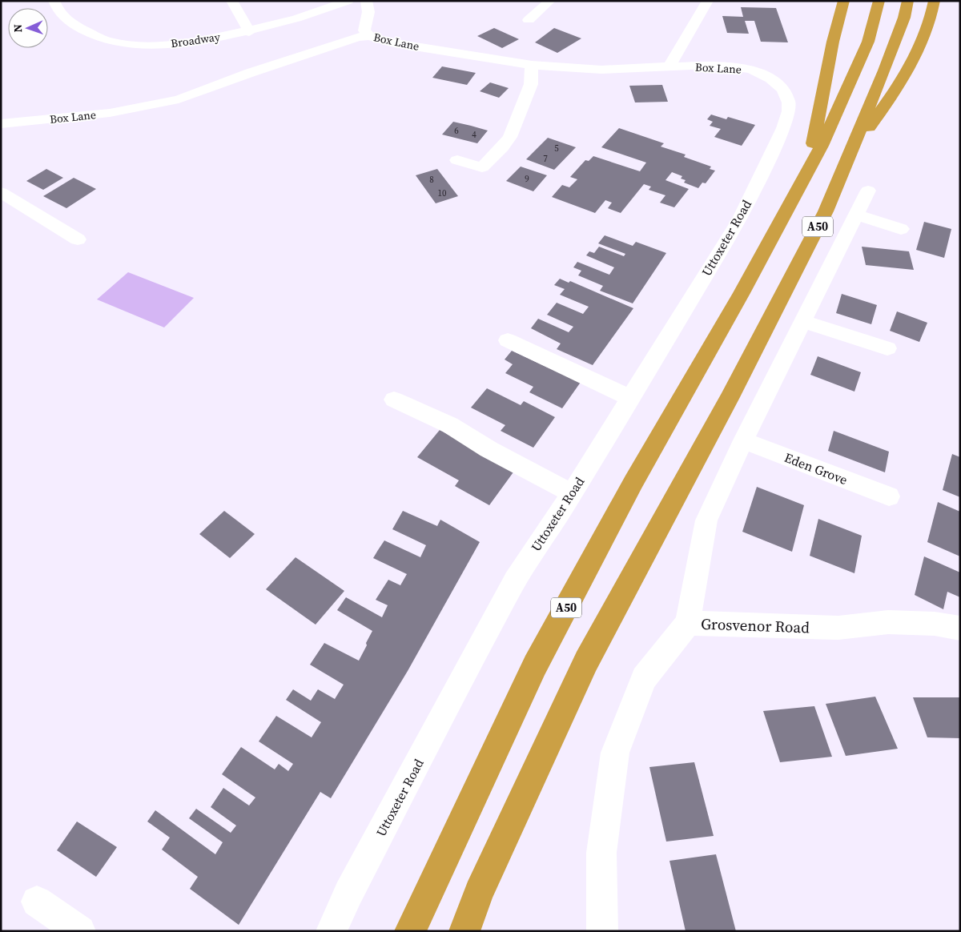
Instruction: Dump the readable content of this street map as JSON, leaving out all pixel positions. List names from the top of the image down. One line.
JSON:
{"streets":{"highway":["A50"],"street":["Broadway","Box Lane","Uttoxeter Road","Eden Grove","Grosvenor Road"]},"crossings":[["Box Lane","Uttoxeter Road"]],"house_numbers":["6","4","5","7","9","8","10"],"north":"left"}
